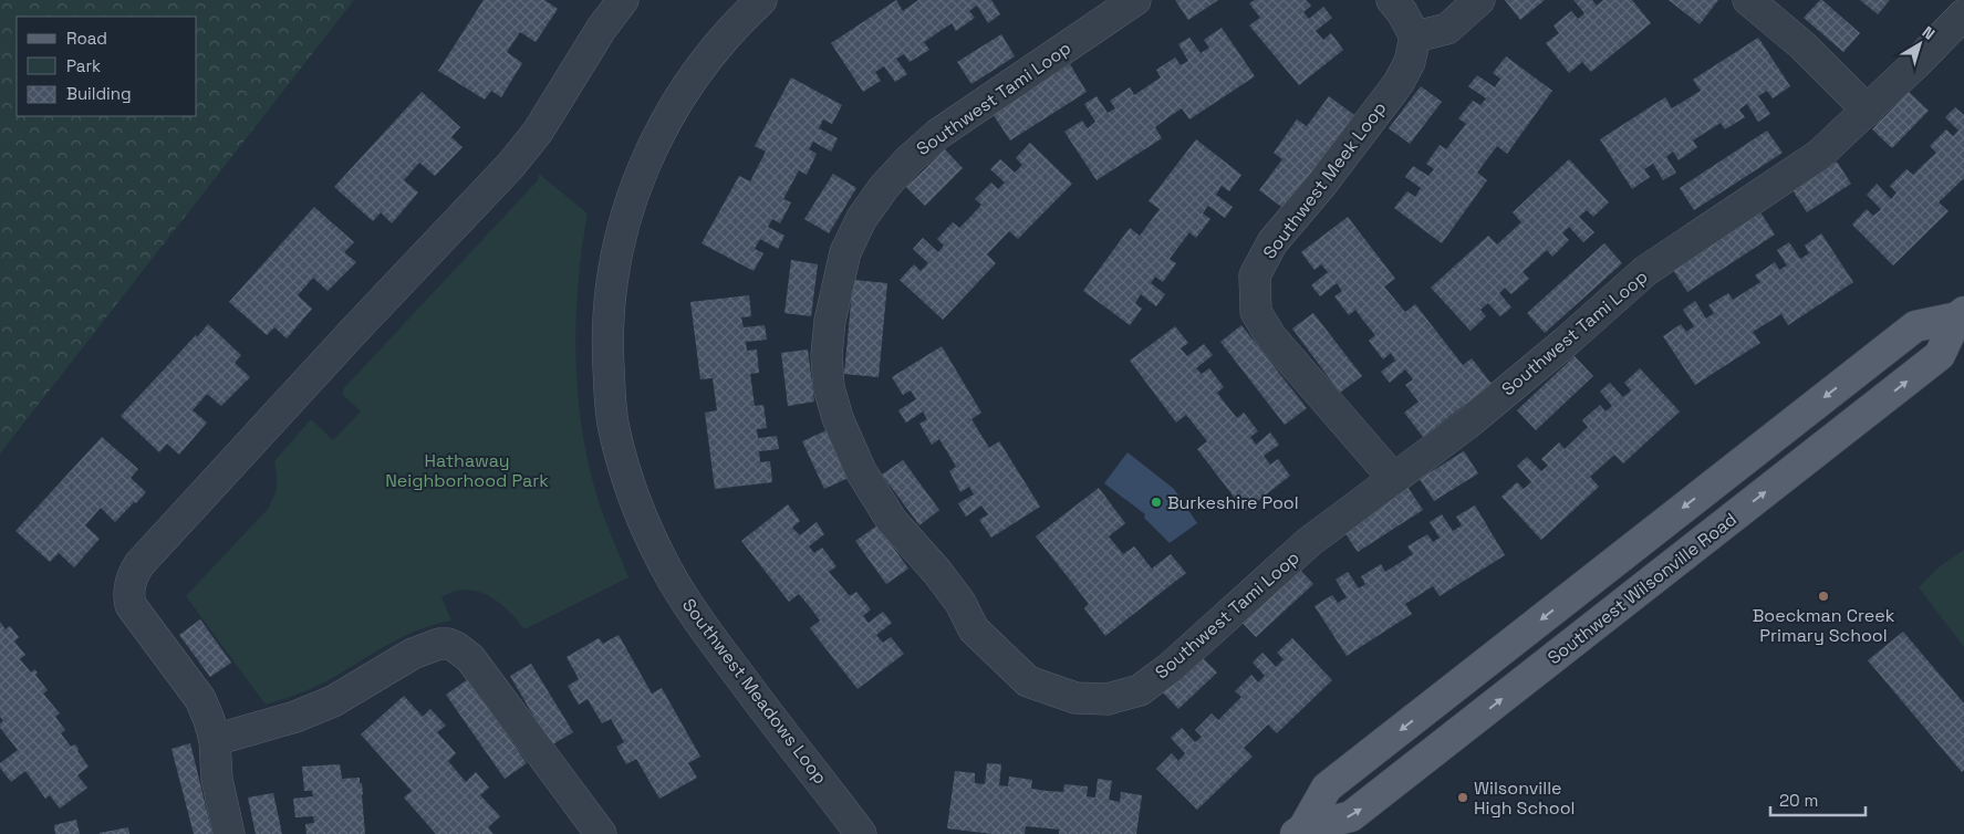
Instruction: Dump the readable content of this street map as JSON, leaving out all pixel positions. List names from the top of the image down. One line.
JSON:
{"streets":{"main road":["Southwest Wilsonville Road"],"street":["Southwest Tami Loop","Southwest Meek Loop","Southwest Meadows Loop"]},"crossings":[["Southwest Tami Loop","Southwest Meek Loop"]],"parks":["Hathaway Neighborhood Park"],"places":["Burkeshire Pool","Boeckman Creek Primary School","Wilsonville High School"],"legend":["Road","Park","Building"],"scale_bar":"20 m","north":"top right"}
